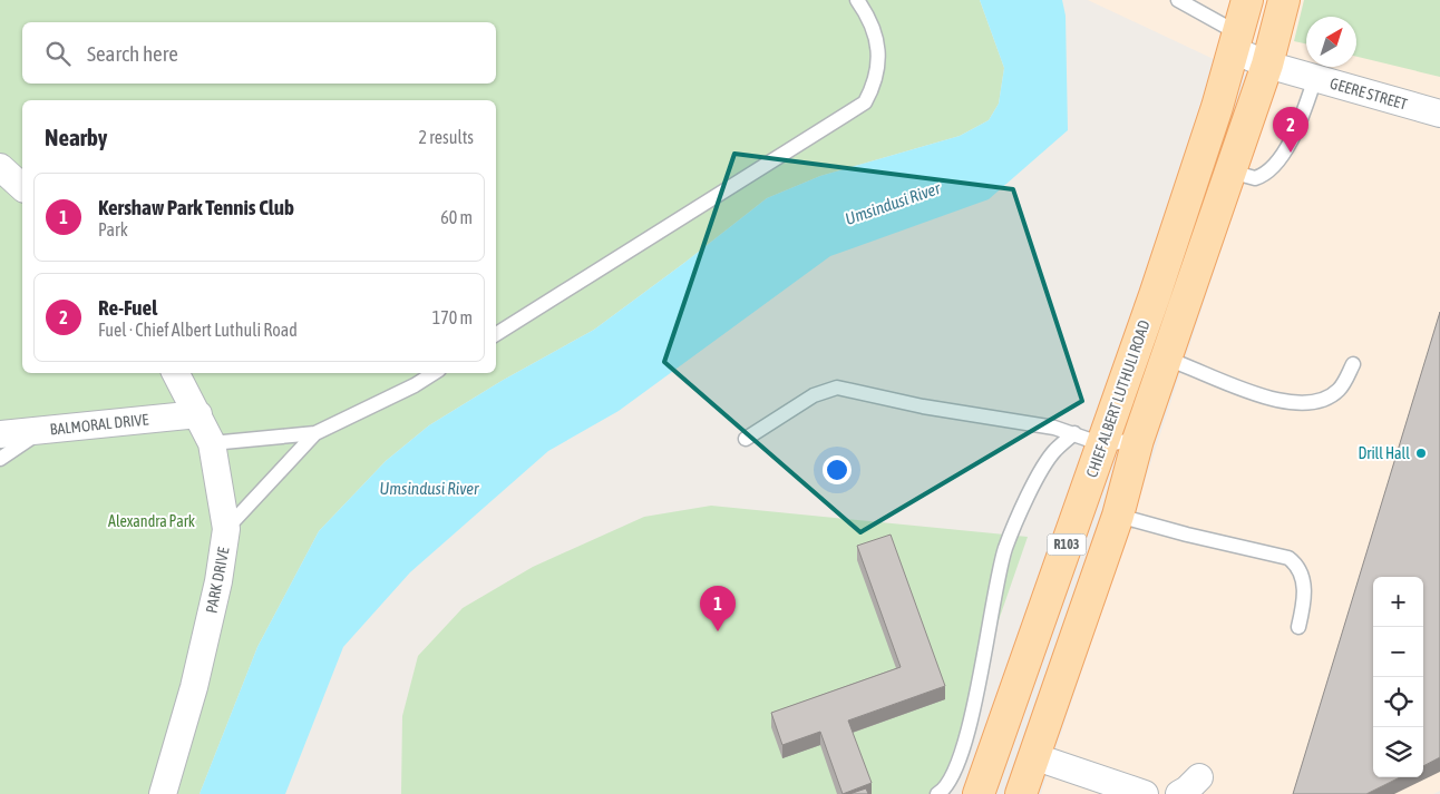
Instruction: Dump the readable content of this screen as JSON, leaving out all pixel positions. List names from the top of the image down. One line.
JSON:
{"streets":{"main road":["CHIEF ALBERT LUTHULI ROAD","R103"],"street":["GEERE STREET","BALMORAL DRIVE","PARK DRIVE"]},"crossings":[["GEERE STREET","CHIEF ALBERT LUTHULI ROAD"],["GEERE STREET","R103"],["BALMORAL DRIVE","PARK DRIVE"]],"water":["Umsindusi River"],"parks":["Alexandra Park"],"places":["Drill Hall"],"north":"top right","page":{"search":"Search here","heading":["Nearby","2 results"],"pins":["2","1"],"list":[{"mark":"1","name":"Kershaw Park Tennis Club","note":"Park","value":"60 m"},{"mark":"2","name":"Re-Fuel","note":"Fuel · Chief Albert Luthuli Road","value":"170 m"}],"map_buttons":["+","−"]}}
